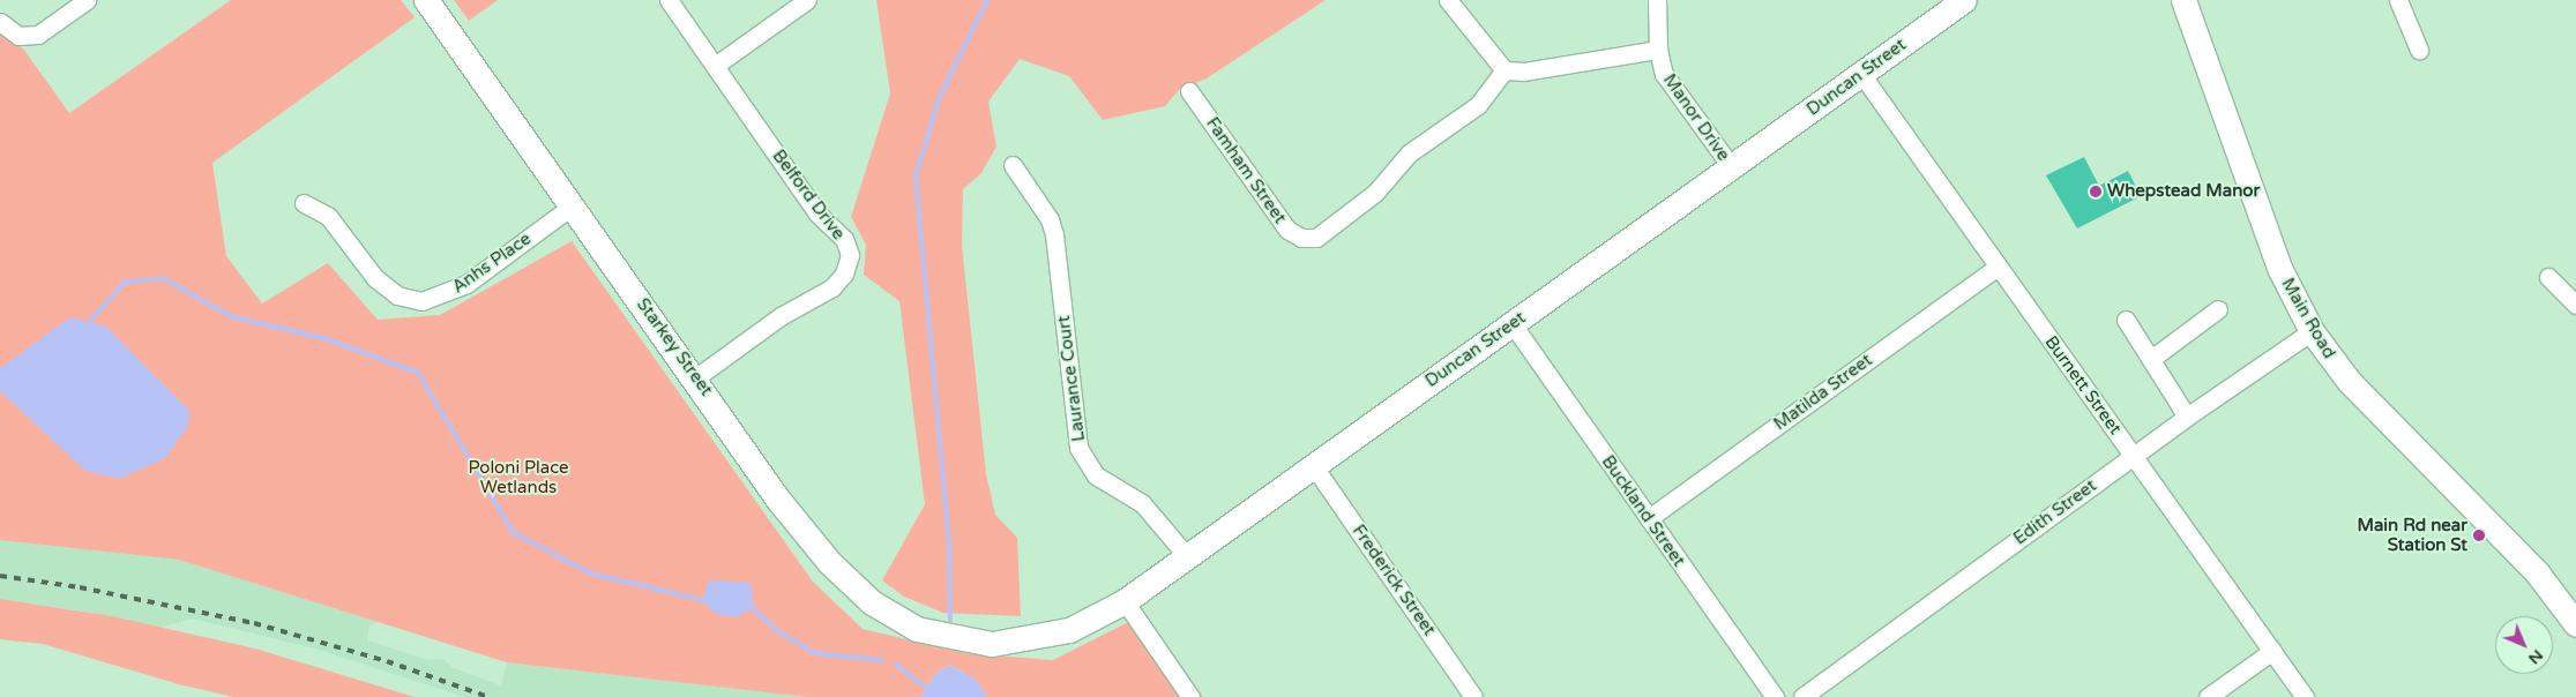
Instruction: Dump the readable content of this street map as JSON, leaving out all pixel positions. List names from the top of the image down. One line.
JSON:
{"streets":{"street":["Duncan Street","Manor Drive","Famham Street","Belford Drive","Anhs Place","Main Road","Starkey Street","Laurance Court","Burnett Street","Matilda Street","Buckland Street","Edith Street","Frederick Street"]},"crossings":[["Duncan Street","Manor Drive"],["Duncan Street","Starkey Street"],["Duncan Street","Laurance Court"],["Duncan Street","Burnett Street"],["Duncan Street","Buckland Street"],["Duncan Street","Frederick Street"],["Belford Drive","Starkey Street"],["Anhs Place","Starkey Street"],["Main Road","Edith Street"],["Burnett Street","Matilda Street"],["Burnett Street","Edith Street"],["Matilda Street","Buckland Street"]],"parks":["Poloni Place Wetlands"],"places":["Whepstead Manor","Main Rd near Station St"],"north":"bottom right"}
